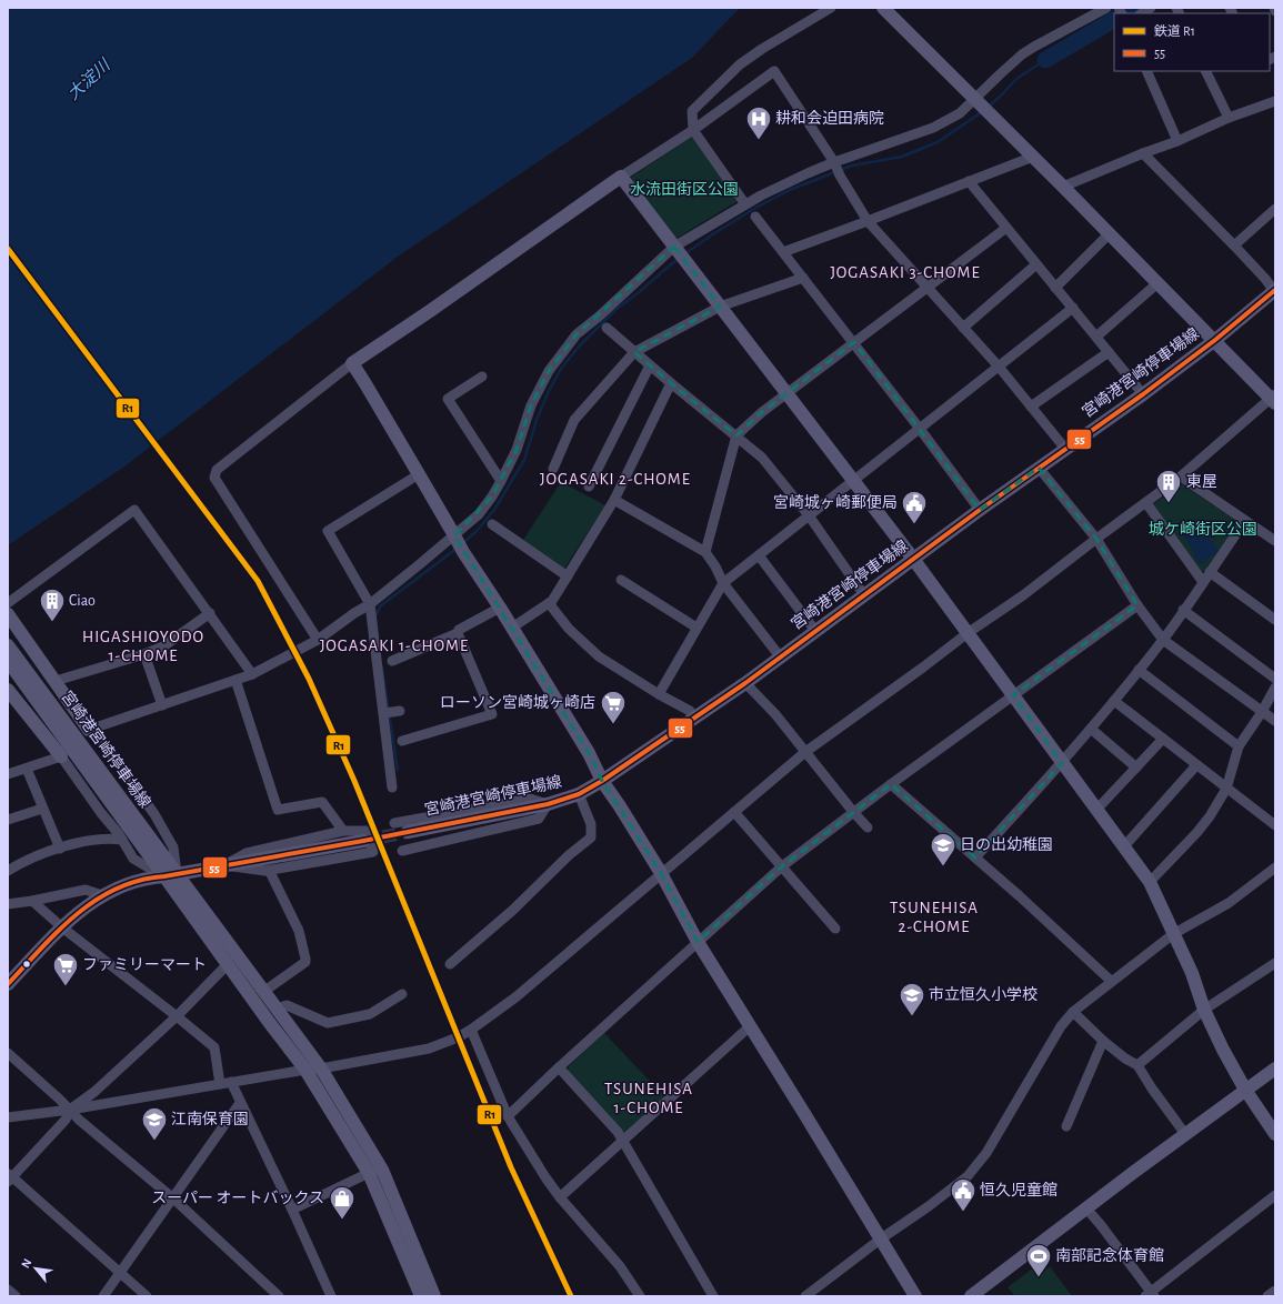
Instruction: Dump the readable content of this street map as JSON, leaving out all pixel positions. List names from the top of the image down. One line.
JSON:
{"streets":{"street":["宮崎港宮崎停車場線"]},"districts":["JOGASAKI 3-CHOME","JOGASAKI 2-CHOME","HIGASHIOYODO 1-CHOME","JOGASAKI 1-CHOME","TSUNEHISA 2-CHOME","TSUNEHISA 1-CHOME"],"water":["大淀川"],"parks":["水流田街区公園","城ケ崎街区公園"],"places":{"hospital":["耕和会迫田病院"],"building":["東屋","Ciao"],"public building":["宮崎城ヶ崎郵便局","恒久児童館"],"supermarket":["ローソン宮崎城ヶ崎店","ファミリーマート"],"school or university":["日の出幼稚園","市立恒久小学校","江南保育園"],"shop":["スーパー オートバックス"],"sports":["南部記念体育館"]},"lines":["rail line R1","transit line 55"],"legend":["鉄道 R1","55"],"north":"top left"}
